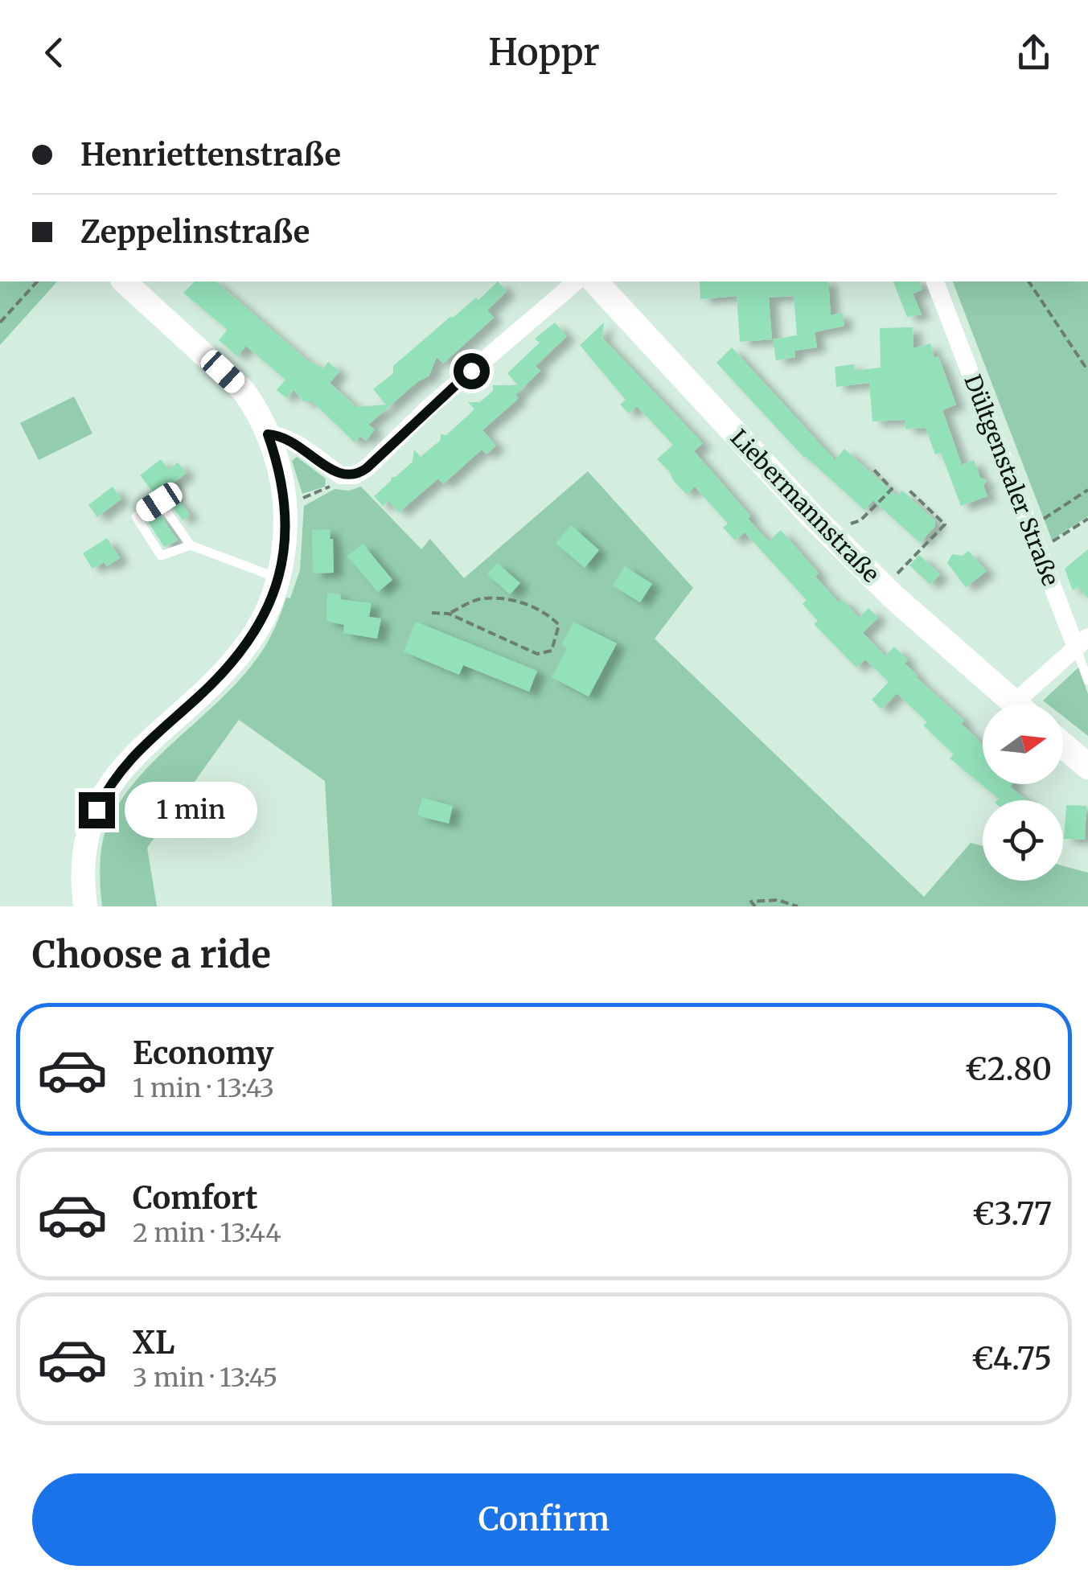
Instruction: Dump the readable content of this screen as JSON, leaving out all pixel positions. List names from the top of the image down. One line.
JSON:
{"streets":{"main road":["Liebermannstraße"],"street":["Dültgenstaler Straße"]},"north":"right","page":{"header":"Hoppr","banner":["Henriettenstraße","Zeppelinstraße"],"bubble":"1 min","heading":"Choose a ride","list":[{"name":"Economy","note":"1 min · 13:43","value":"€2.80"},{"name":"Comfort","note":"2 min · 13:44","value":"€3.77"},{"name":"XL","note":"3 min · 13:45","value":"€4.75"}],"buttons":"Confirm"}}
